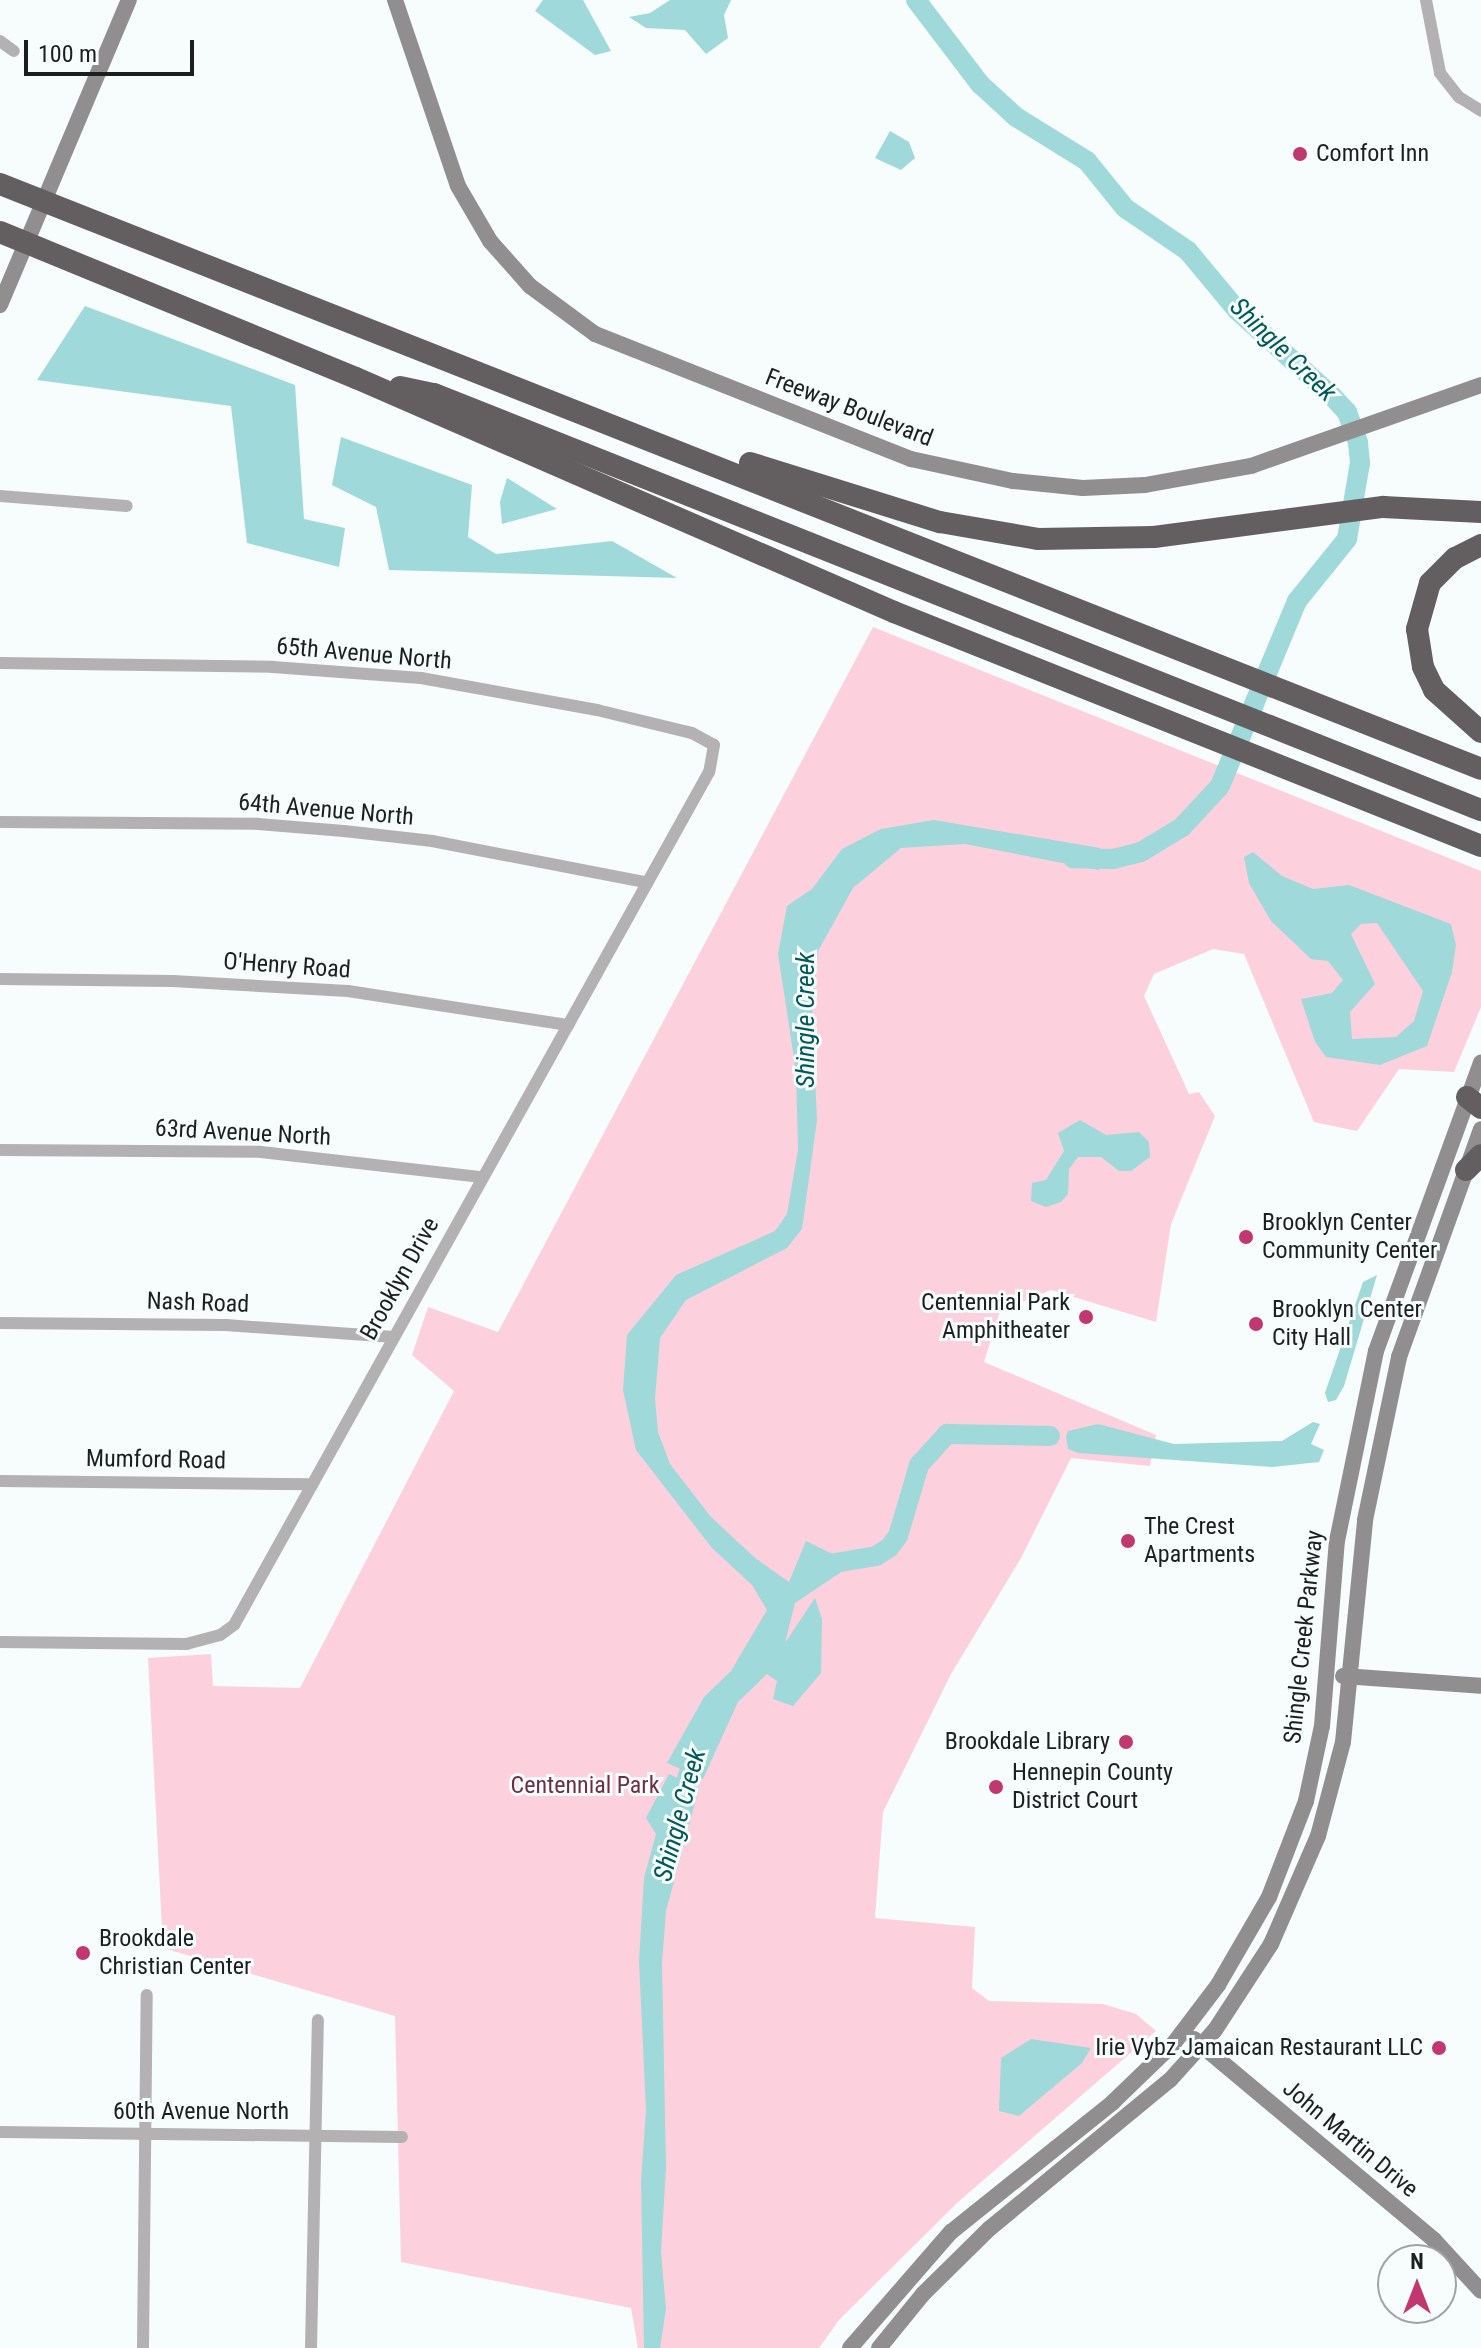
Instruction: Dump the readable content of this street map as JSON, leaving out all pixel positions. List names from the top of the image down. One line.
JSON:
{"streets":{"street":["Freeway Boulevard","65th Avenue North","64th Avenue North","O'Henry Road","63rd Avenue North","Brooklyn Drive","Nash Road","Mumford Road","Shingle Creek Parkway","60th Avenue North","John Martin Drive"]},"crossings":[["65th Avenue North","Brooklyn Drive"],["64th Avenue North","Brooklyn Drive"],["O'Henry Road","Brooklyn Drive"],["63rd Avenue North","Brooklyn Drive"],["Brooklyn Drive","Nash Road"],["Brooklyn Drive","Mumford Road"],["Shingle Creek Parkway","John Martin Drive"]],"water":["Shingle Creek"],"parks":["Centennial Park"],"places":["Comfort Inn","Brooklyn Center Community Center","Centennial Park Amphitheater","Brooklyn Center City Hall","The Crest Apartments","Brookdale Library","Hennepin County District Court","Brookdale Christian Center","Irie Vybz Jamaican Restaurant LLC"],"scale_bar":"100 m","north":"top"}
